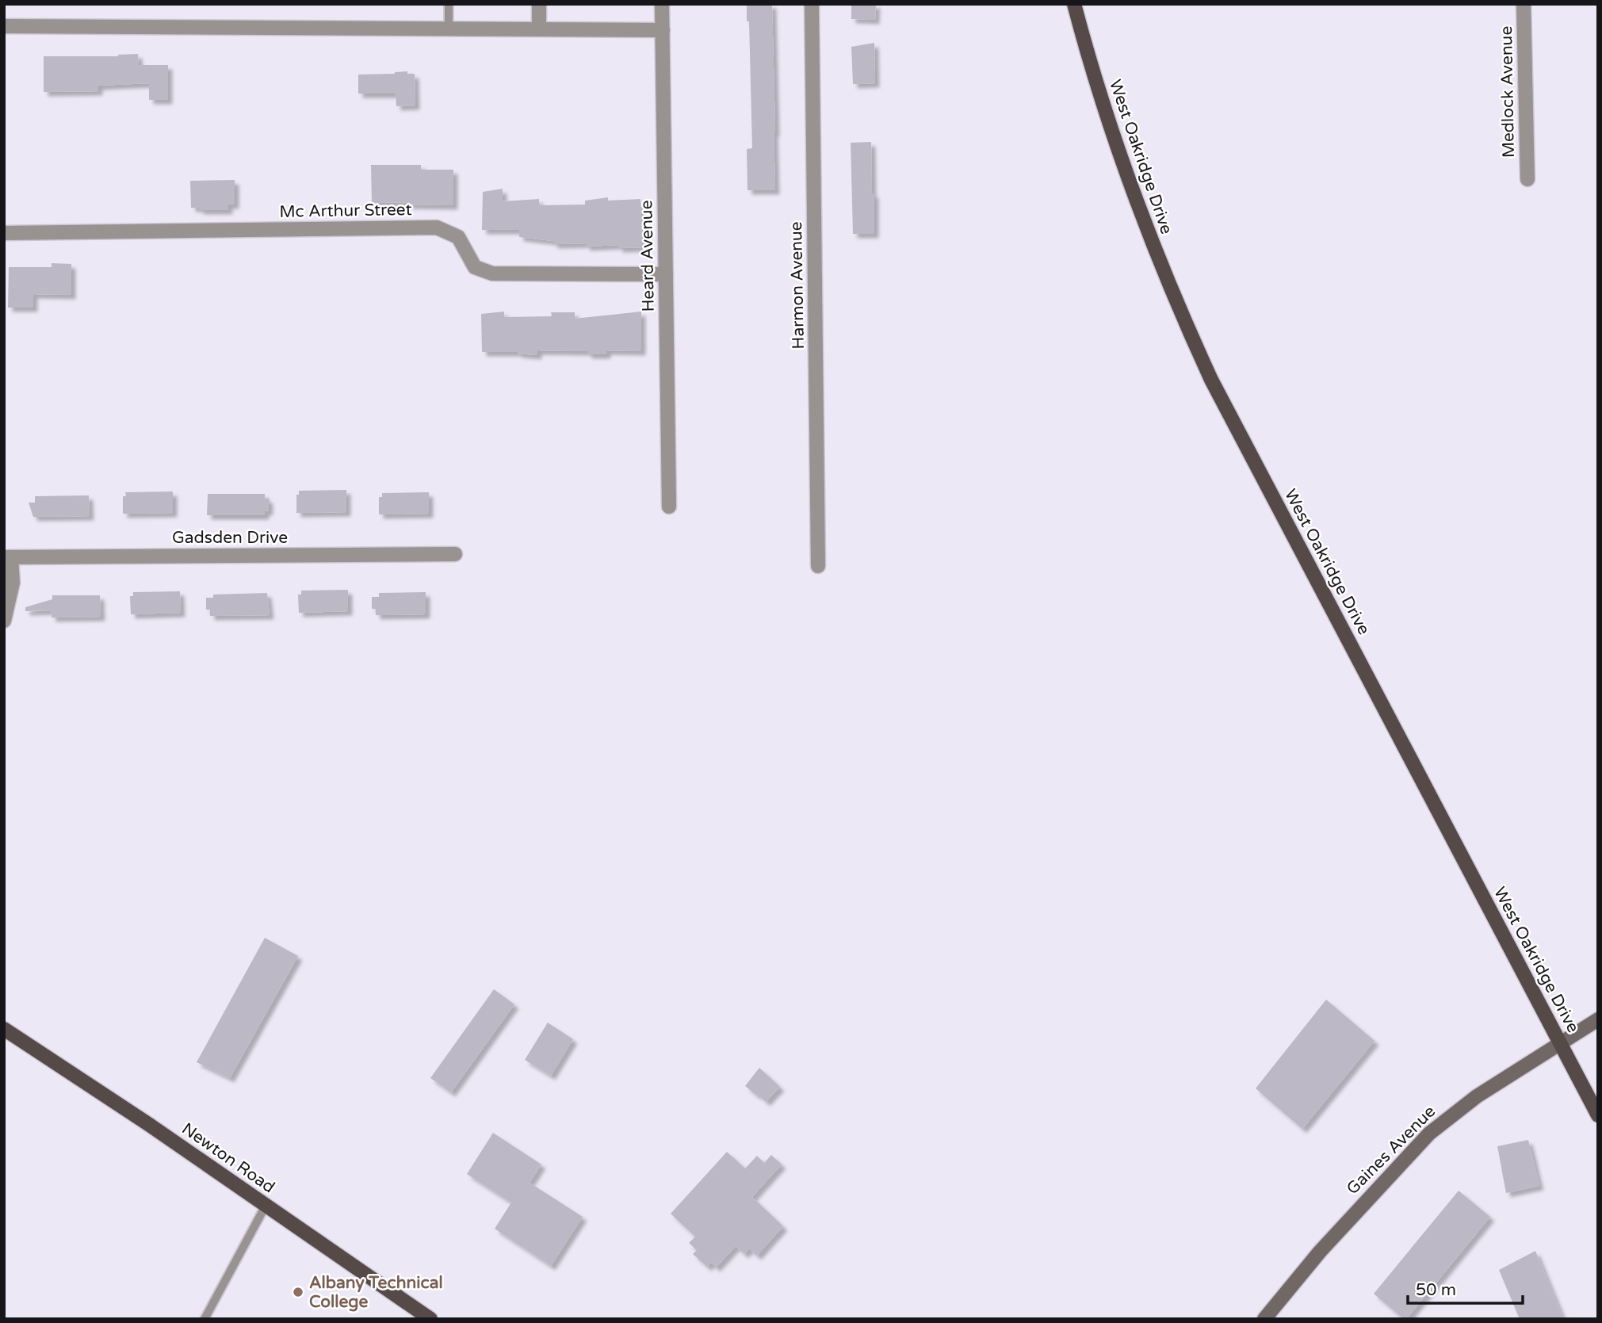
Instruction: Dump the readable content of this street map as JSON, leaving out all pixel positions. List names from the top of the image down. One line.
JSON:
{"streets":{"main road":["West Oakridge Drive","Newton Road"],"street":["Medlock Avenue","Mc Arthur Street","Heard Avenue","Harmon Avenue","Gadsden Drive","Gaines Avenue"]},"crossings":[["West Oakridge Drive","Gaines Avenue"],["Mc Arthur Street","Heard Avenue"]],"places":["Albany Technical College"],"scale_bar":"50 m"}
